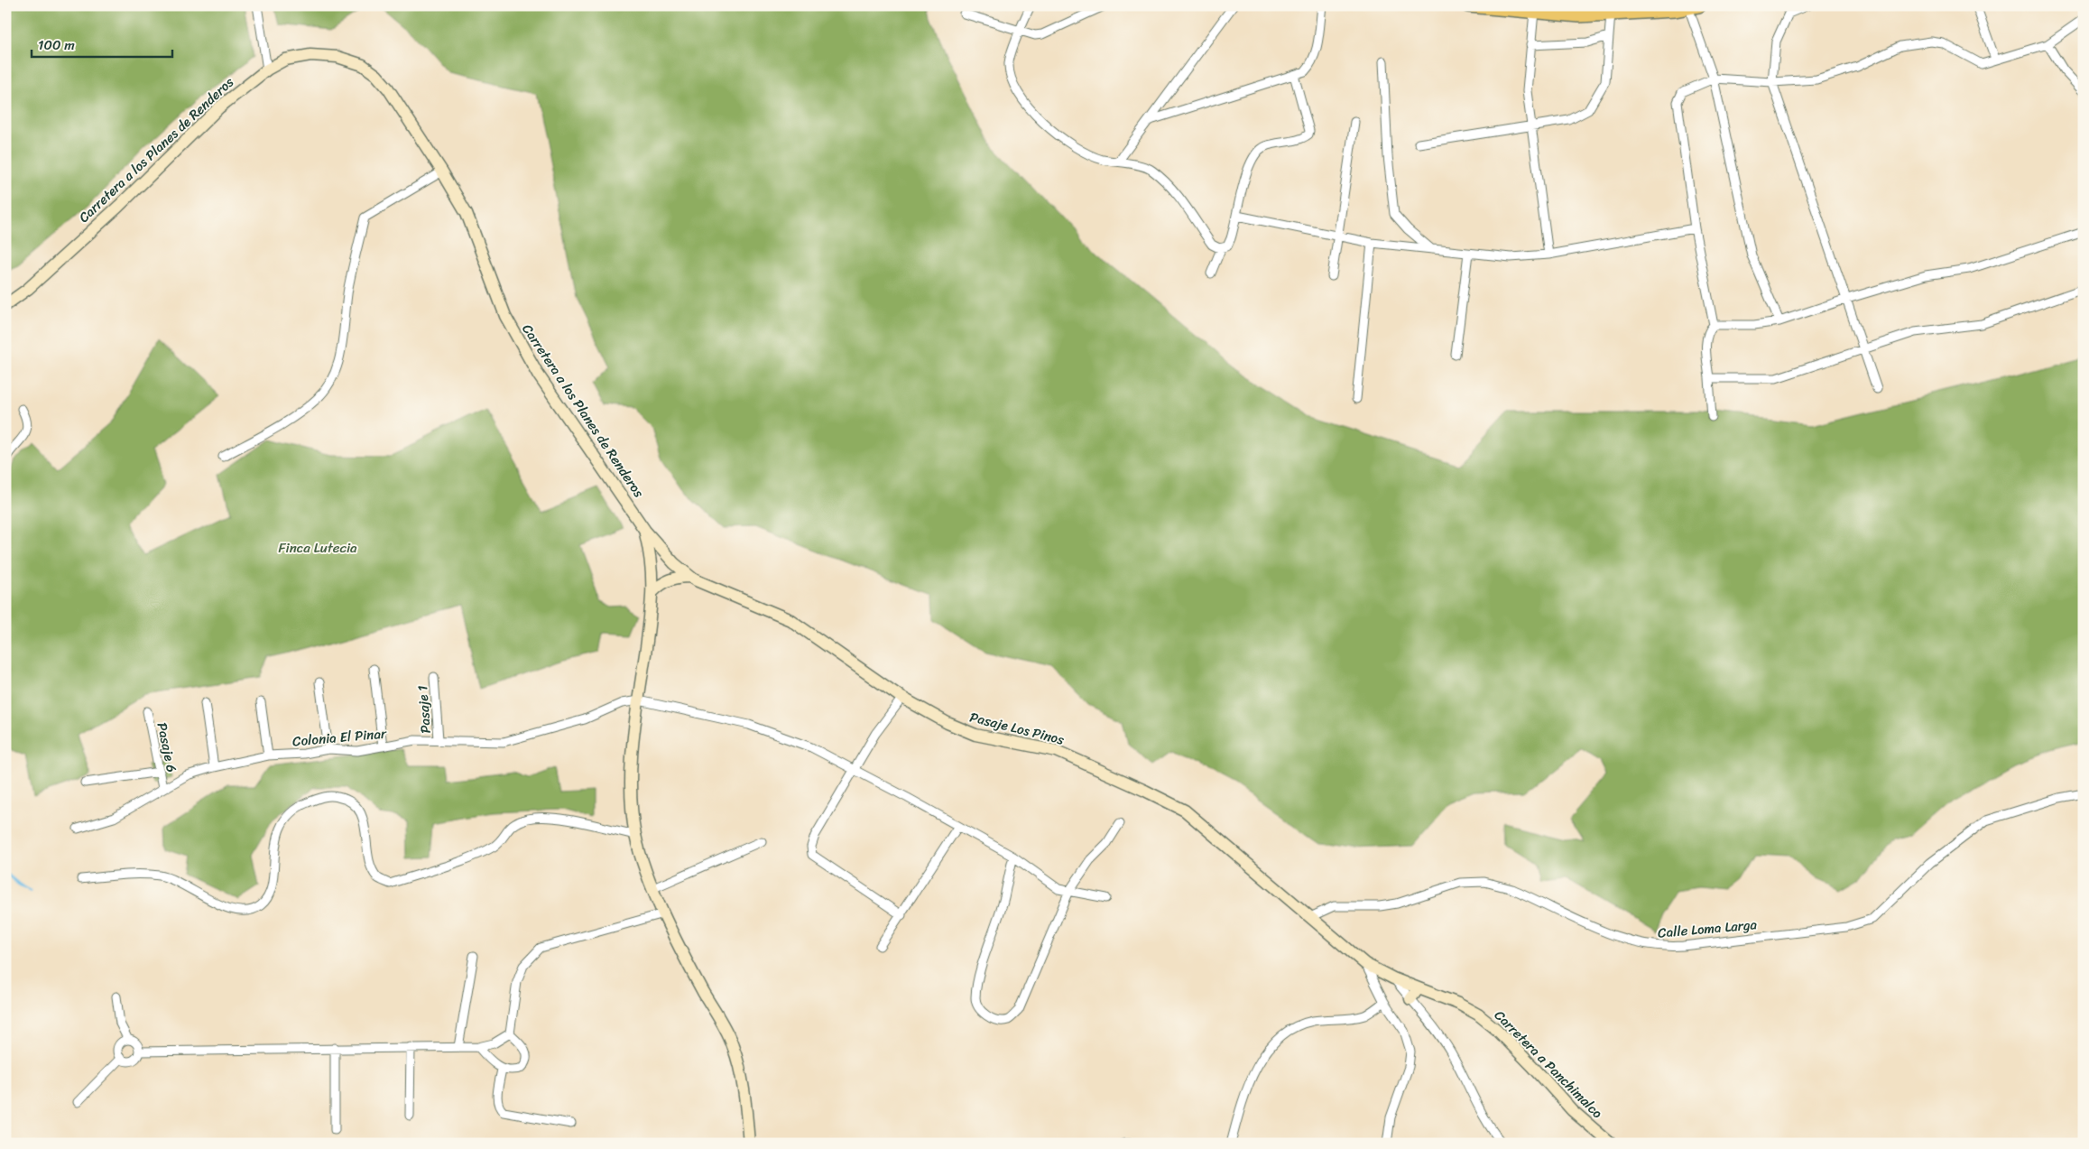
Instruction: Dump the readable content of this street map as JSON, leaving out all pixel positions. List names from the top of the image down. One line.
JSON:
{"streets":{"main road":["Carretera a los Planes de Renderos","Pasaje Los Pinos","Carretera a Panchimalco"],"street":["Pasaje 1","Colonia El Pinar","Pasaje 6","Calle Loma Larga"]},"crossings":[["Carretera a los Planes de Renderos","Pasaje Los Pinos"],["Pasaje 1","Colonia El Pinar"],["Pasaje Los Pinos","Calle Loma Larga"],["Pasaje Los Pinos","Carretera a Panchimalco"],["Colonia El Pinar","Pasaje 6"]],"parks":["Finca Lutecia"],"scale_bar":"100 m"}
